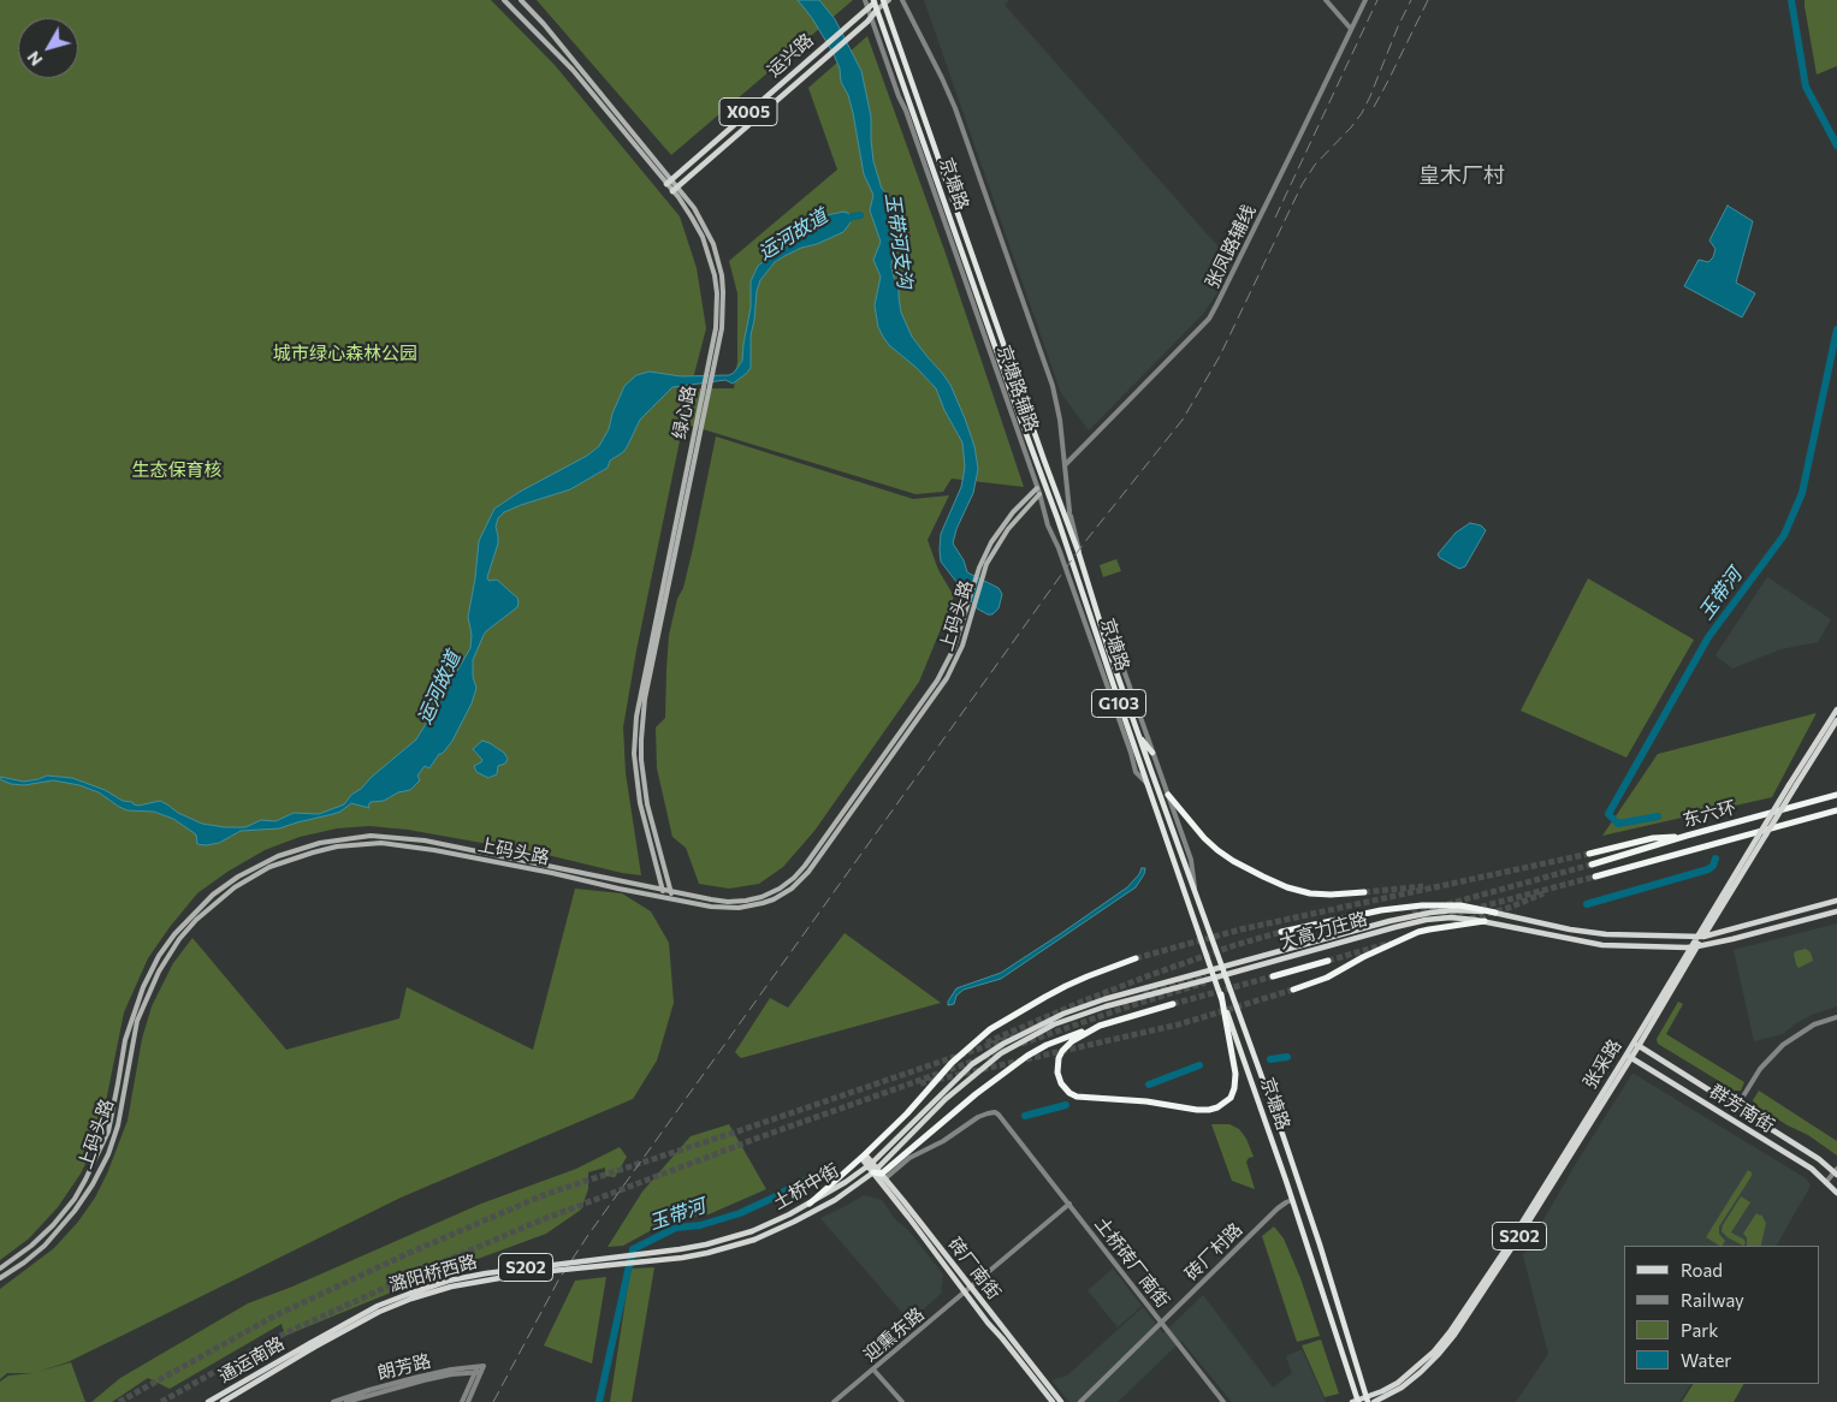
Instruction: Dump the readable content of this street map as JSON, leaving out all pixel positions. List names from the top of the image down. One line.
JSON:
{"streets":{"highway":["京塘路","G103","东六环"],"main road":["运兴路","X005","绿心路","上码头路","大高力庄路","张采路","群芳南街","土桥中街","S202","砖厂南街","潞阳桥西路","通运南路"],"street":["张凤路辅线","京塘路辅路","砖厂村路","土桥砖厂南街","迎熏东路","朗芳路"]},"crossings":[["运兴路","X005"],["运兴路","京塘路"],["运兴路","京塘路辅路"],["运兴路","绿心路"],["X005","京塘路"],["X005","绿心路"],["京塘路","京塘路辅路"],["京塘路","大高力庄路"],["京塘路","张采路"],["京塘路","砖厂村路"],["张凤路辅线","京塘路辅路"],["京塘路辅路","上码头路"],["绿心路","上码头路"],["大高力庄路","张采路"],["大高力庄路","土桥中街"],["大高力庄路","土桥砖厂南街"],["大高力庄路","砖厂南街"],["大高力庄路","潞阳桥西路"],["张采路","群芳南街"],["土桥中街","砖厂南街"],["土桥中街","潞阳桥西路"],["砖厂村路","土桥砖厂南街"],["土桥砖厂南街","砖厂南街"],["土桥砖厂南街","潞阳桥西路"],["土桥砖厂南街","迎熏东路"],["砖厂南街","潞阳桥西路"],["砖厂南街","迎熏东路"],["潞阳桥西路","通运南路"]],"districts":["皇木厂村"],"water":["运河故道","玉带河支沟","玉带河"],"parks":["城市绿心森林公园","生态保育核"],"legend":["Road","Railway","Park","Water"],"north":"bottom left"}
